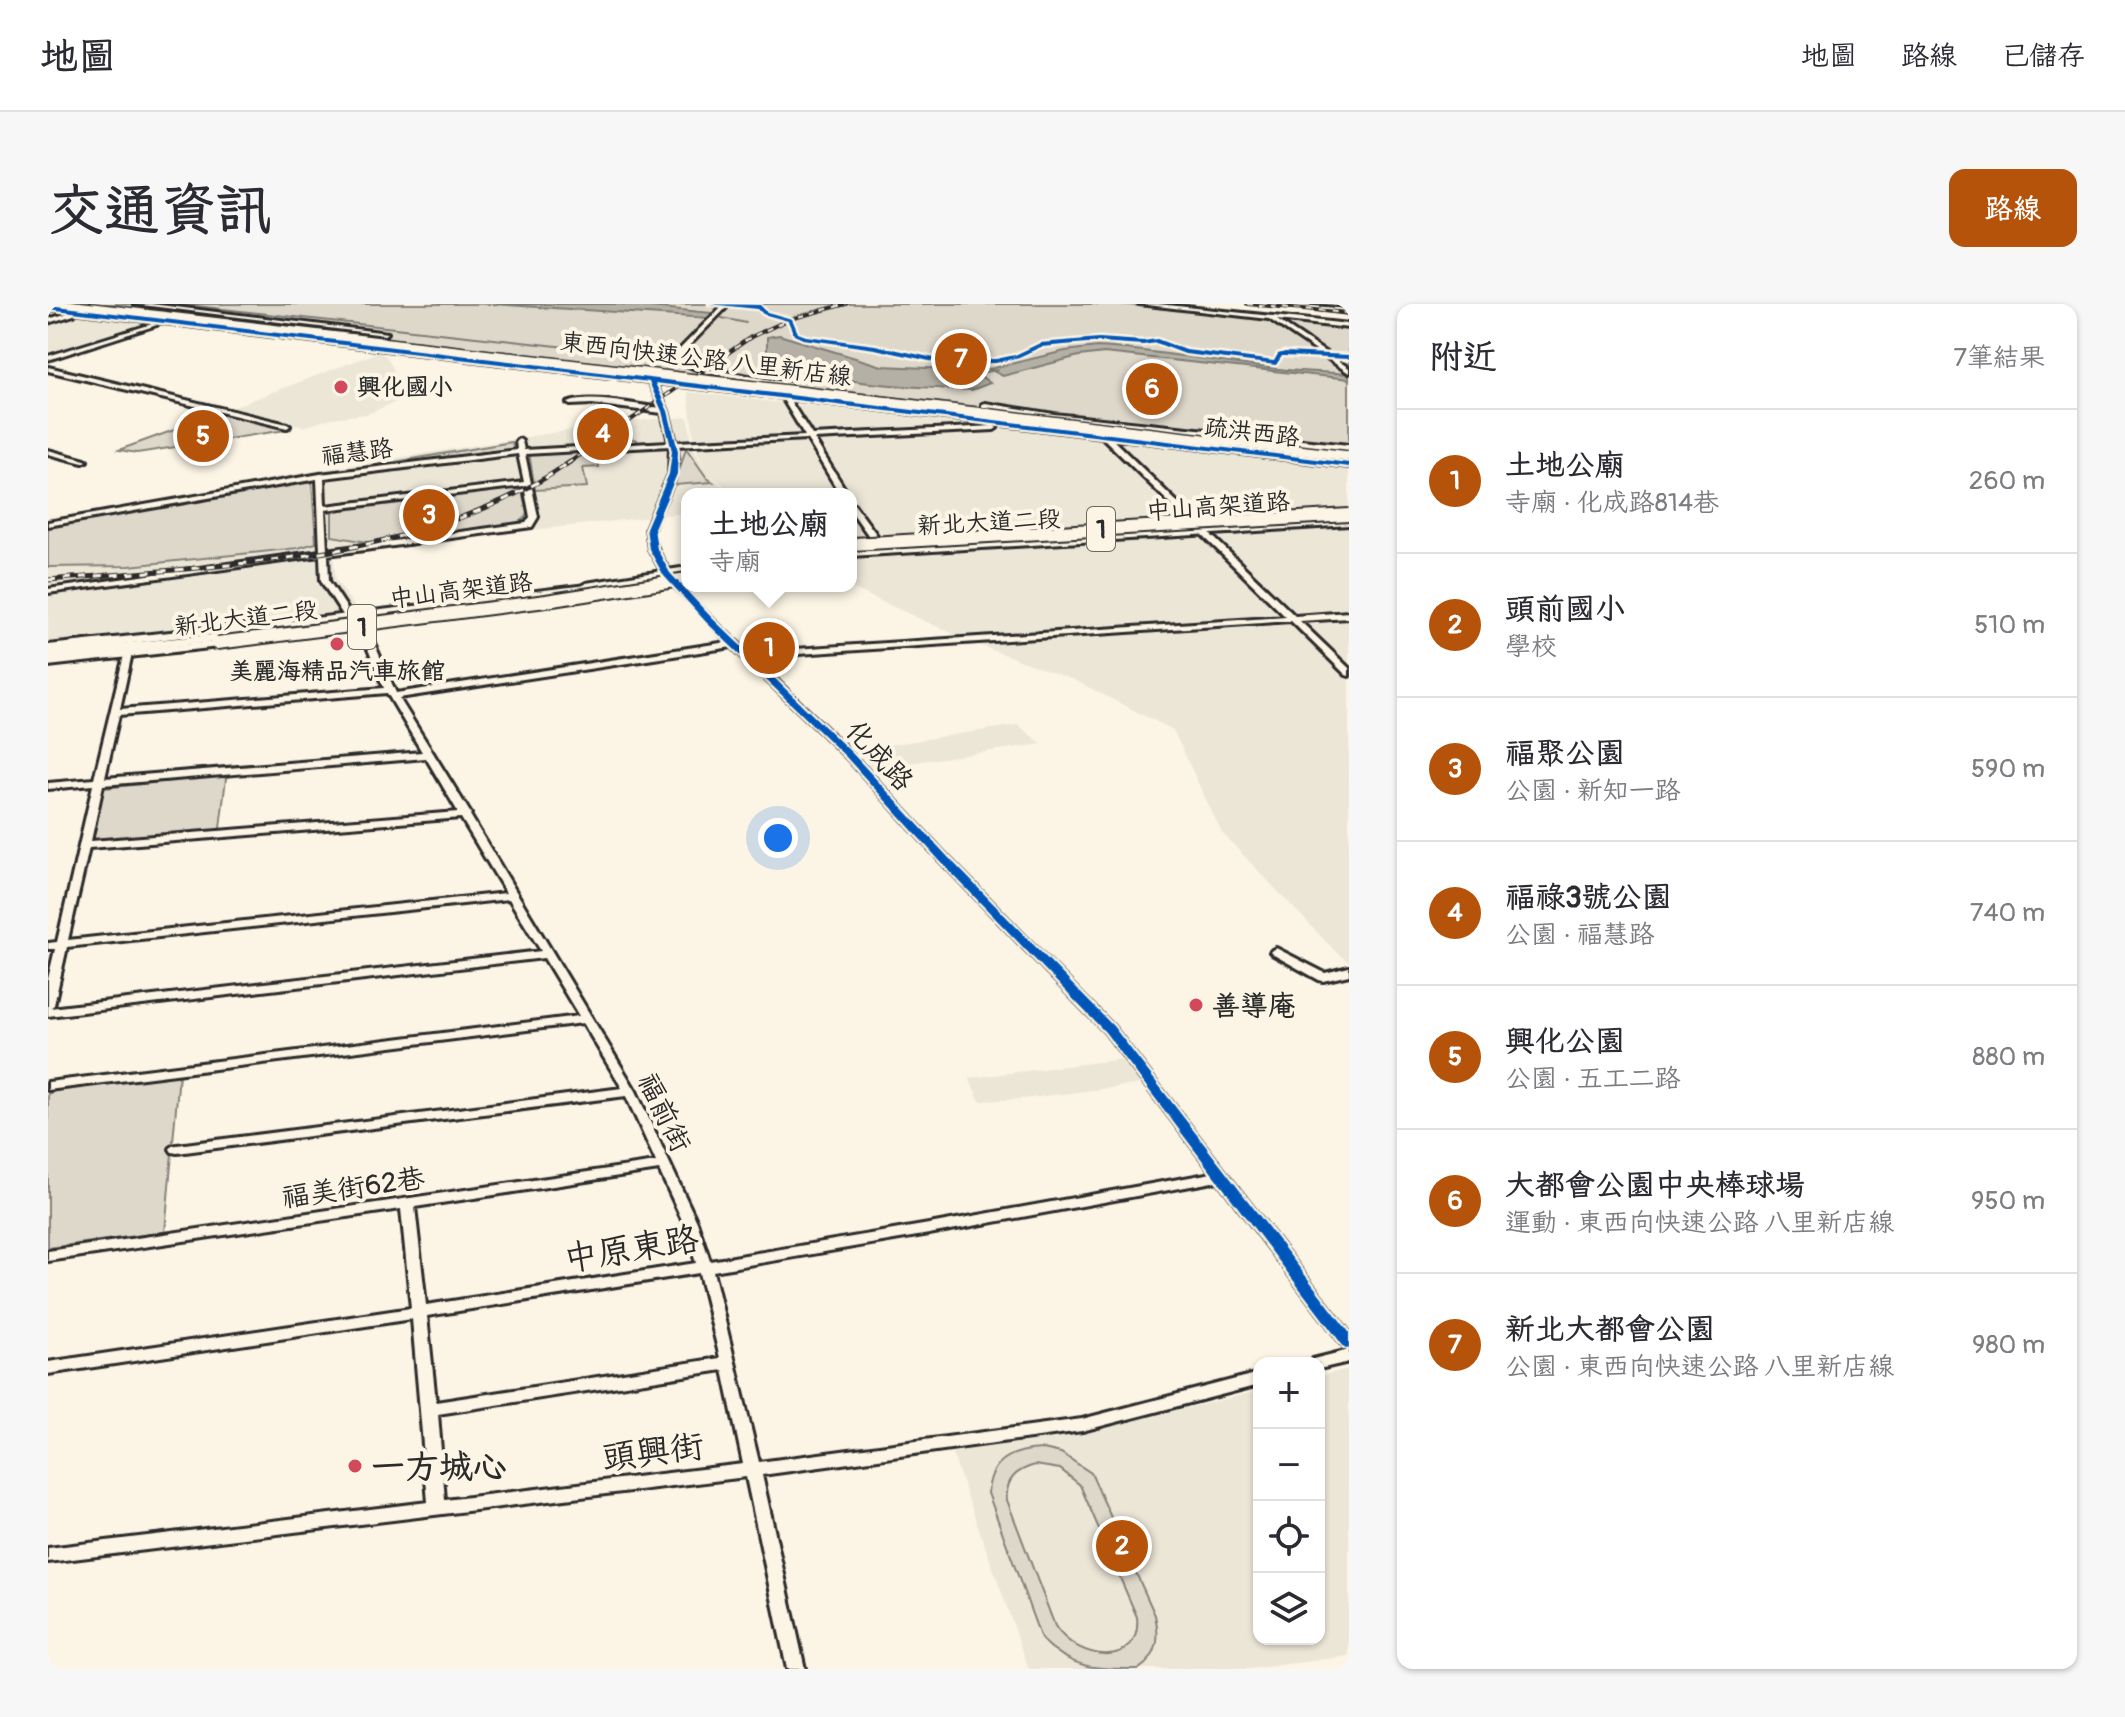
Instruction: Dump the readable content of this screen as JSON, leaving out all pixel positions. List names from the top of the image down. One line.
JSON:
{"streets":{"highway":["東西向快速公路 八里新店線","中山高架道路","1"],"main road":["新北大道二段"],"street":["疏洪西路","福慧路","化成路","福前街","福美街62巷","中原東路","頭興街"]},"crossings":[["東西向快速公路 八里新店線","疏洪西路"],["疏洪西路","福慧路"],["疏洪西路","化成路"],["福慧路","化成路"],["中山高架道路","新北大道二段"],["中山高架道路","化成路"],["新北大道二段","化成路"],["新北大道二段","福前街"],["化成路","中原東路"],["福前街","福美街62巷"],["福前街","中原東路"],["福前街","頭興街"]],"places":["興化國小","美麗海精品汽車旅館","善導庵","一方城心"],"page":{"header":"地圖","nav":["地圖","路線","已儲存"],"buttons":"路線","title":"交通資訊","heading":["附近","7筆結果"],"pins":["7","6","4","5","3","1","2"],"list":[{"mark":"1","name":"土地公廟","note":"寺廟 · 化成路814巷","value":"260 m"},{"mark":"2","name":"頭前國小","note":"學校","value":"510 m"},{"mark":"3","name":"福聚公園","note":"公園 · 新知一路","value":"590 m"},{"mark":"4","name":"福祿3號公園","note":"公園 · 福慧路","value":"740 m"},{"mark":"5","name":"興化公園","note":"公園 · 五工二路","value":"880 m"},{"mark":"6","name":"大都會公園中央棒球場","note":"運動 · 東西向快速公路 八里新店線","value":"950 m"},{"mark":"7","name":"新北大都會公園","note":"公園 · 東西向快速公路 八里新店線","value":"980 m"}],"popup":["土地公廟","寺廟"],"map_buttons":["+","−"]}}
